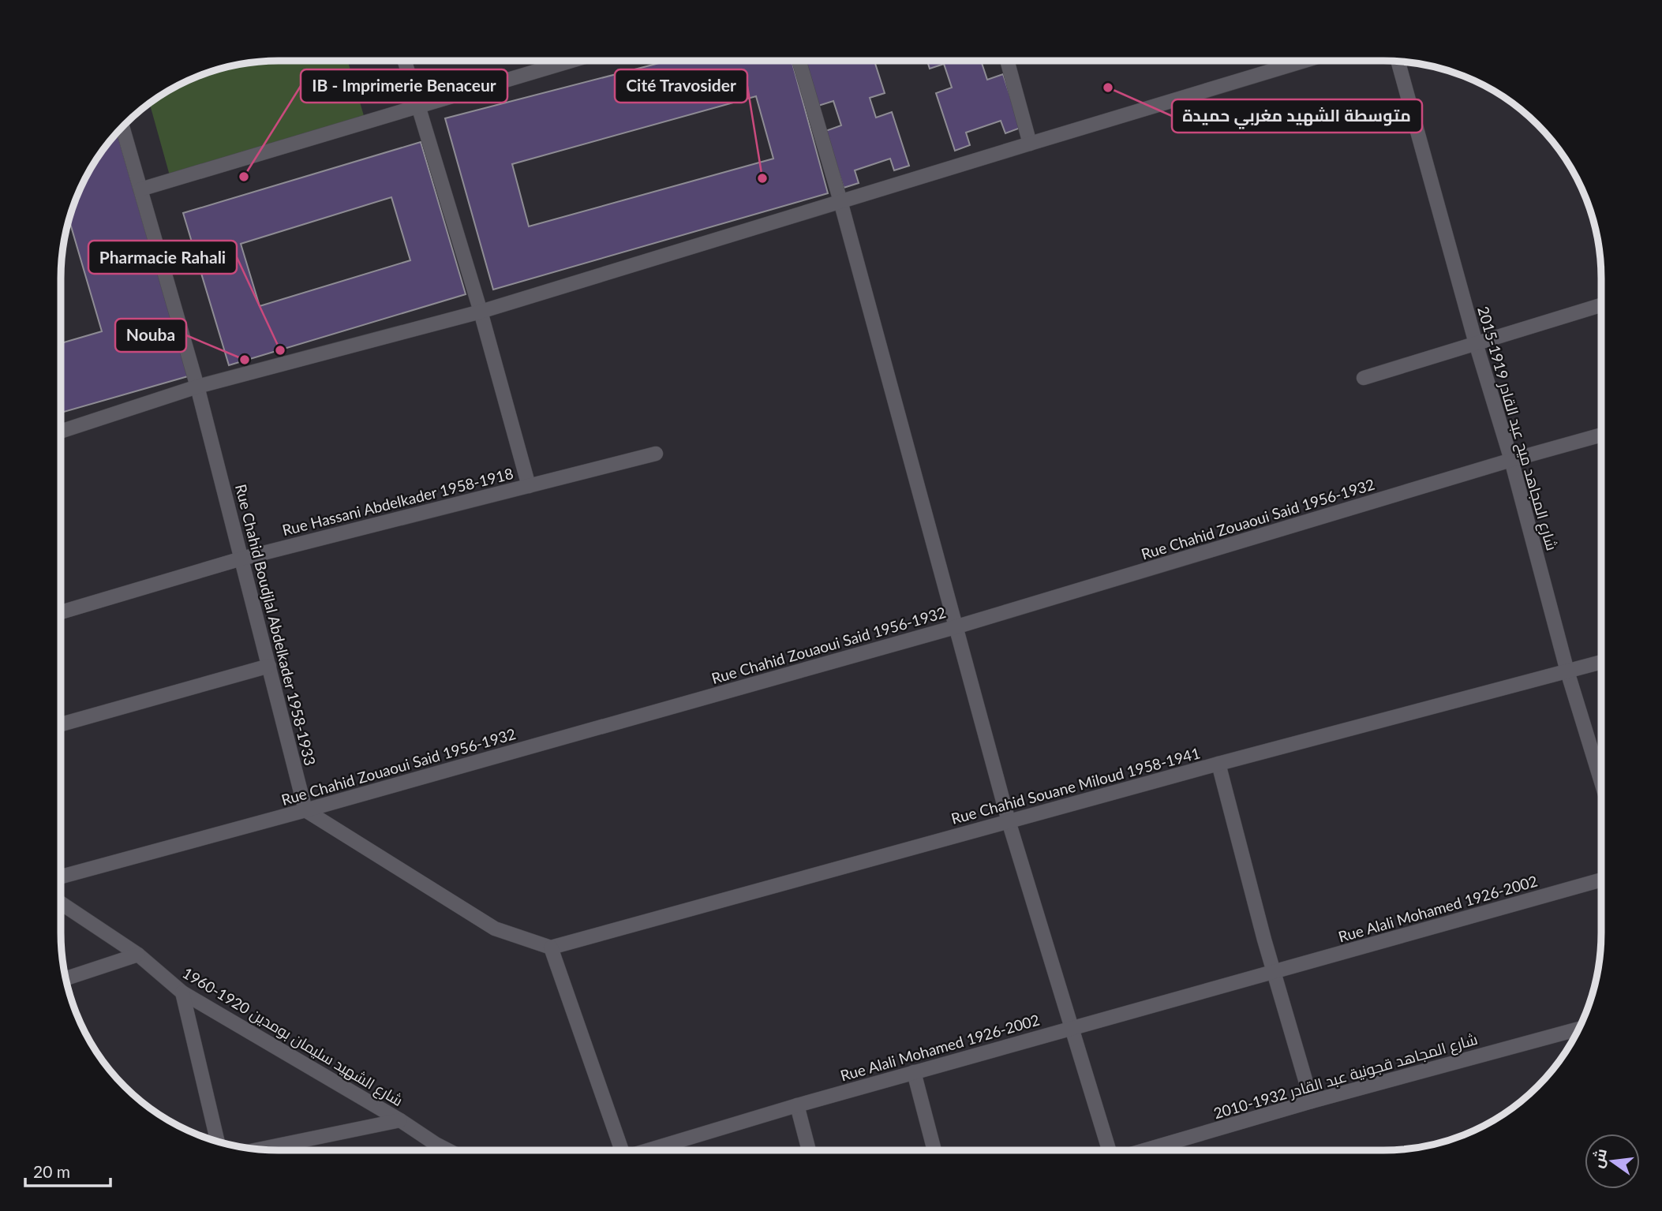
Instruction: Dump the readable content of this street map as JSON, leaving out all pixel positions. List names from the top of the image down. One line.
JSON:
{"streets":{"street":["شارع المجاهد ميح عبد القادر 1919-2015","Rue Hassani Abdelkader 1958-1918","Rue Chahid Zouaoui Said 1956-1932","Rue Chahid Boudjlal Abdelkader 1958-1933","Rue Chahid Souane Miloud 1958-1941","Rue Alali Mohamed 1926-2002","شارع الشهيد سليمان بومدين 1920-1960","شارع المجاهد قجونية عبد القادر 1932-2010"]},"crossings":[["شارع المجاهد ميح عبد القادر 1919-2015","Rue Chahid Zouaoui Said 1956-1932"],["شارع المجاهد ميح عبد القادر 1919-2015","Rue Chahid Souane Miloud 1958-1941"],["Rue Hassani Abdelkader 1958-1918","Rue Chahid Boudjlal Abdelkader 1958-1933"],["Rue Chahid Zouaoui Said 1956-1932","Rue Chahid Boudjlal Abdelkader 1958-1933"]],"places":["متوسطة الشهيد مغربي حميدة","IB - Imprimerie Benaceur","Cité Travosider","Pharmacie Rahali","Nouba"],"scale_bar":"20 m","north":"left"}
